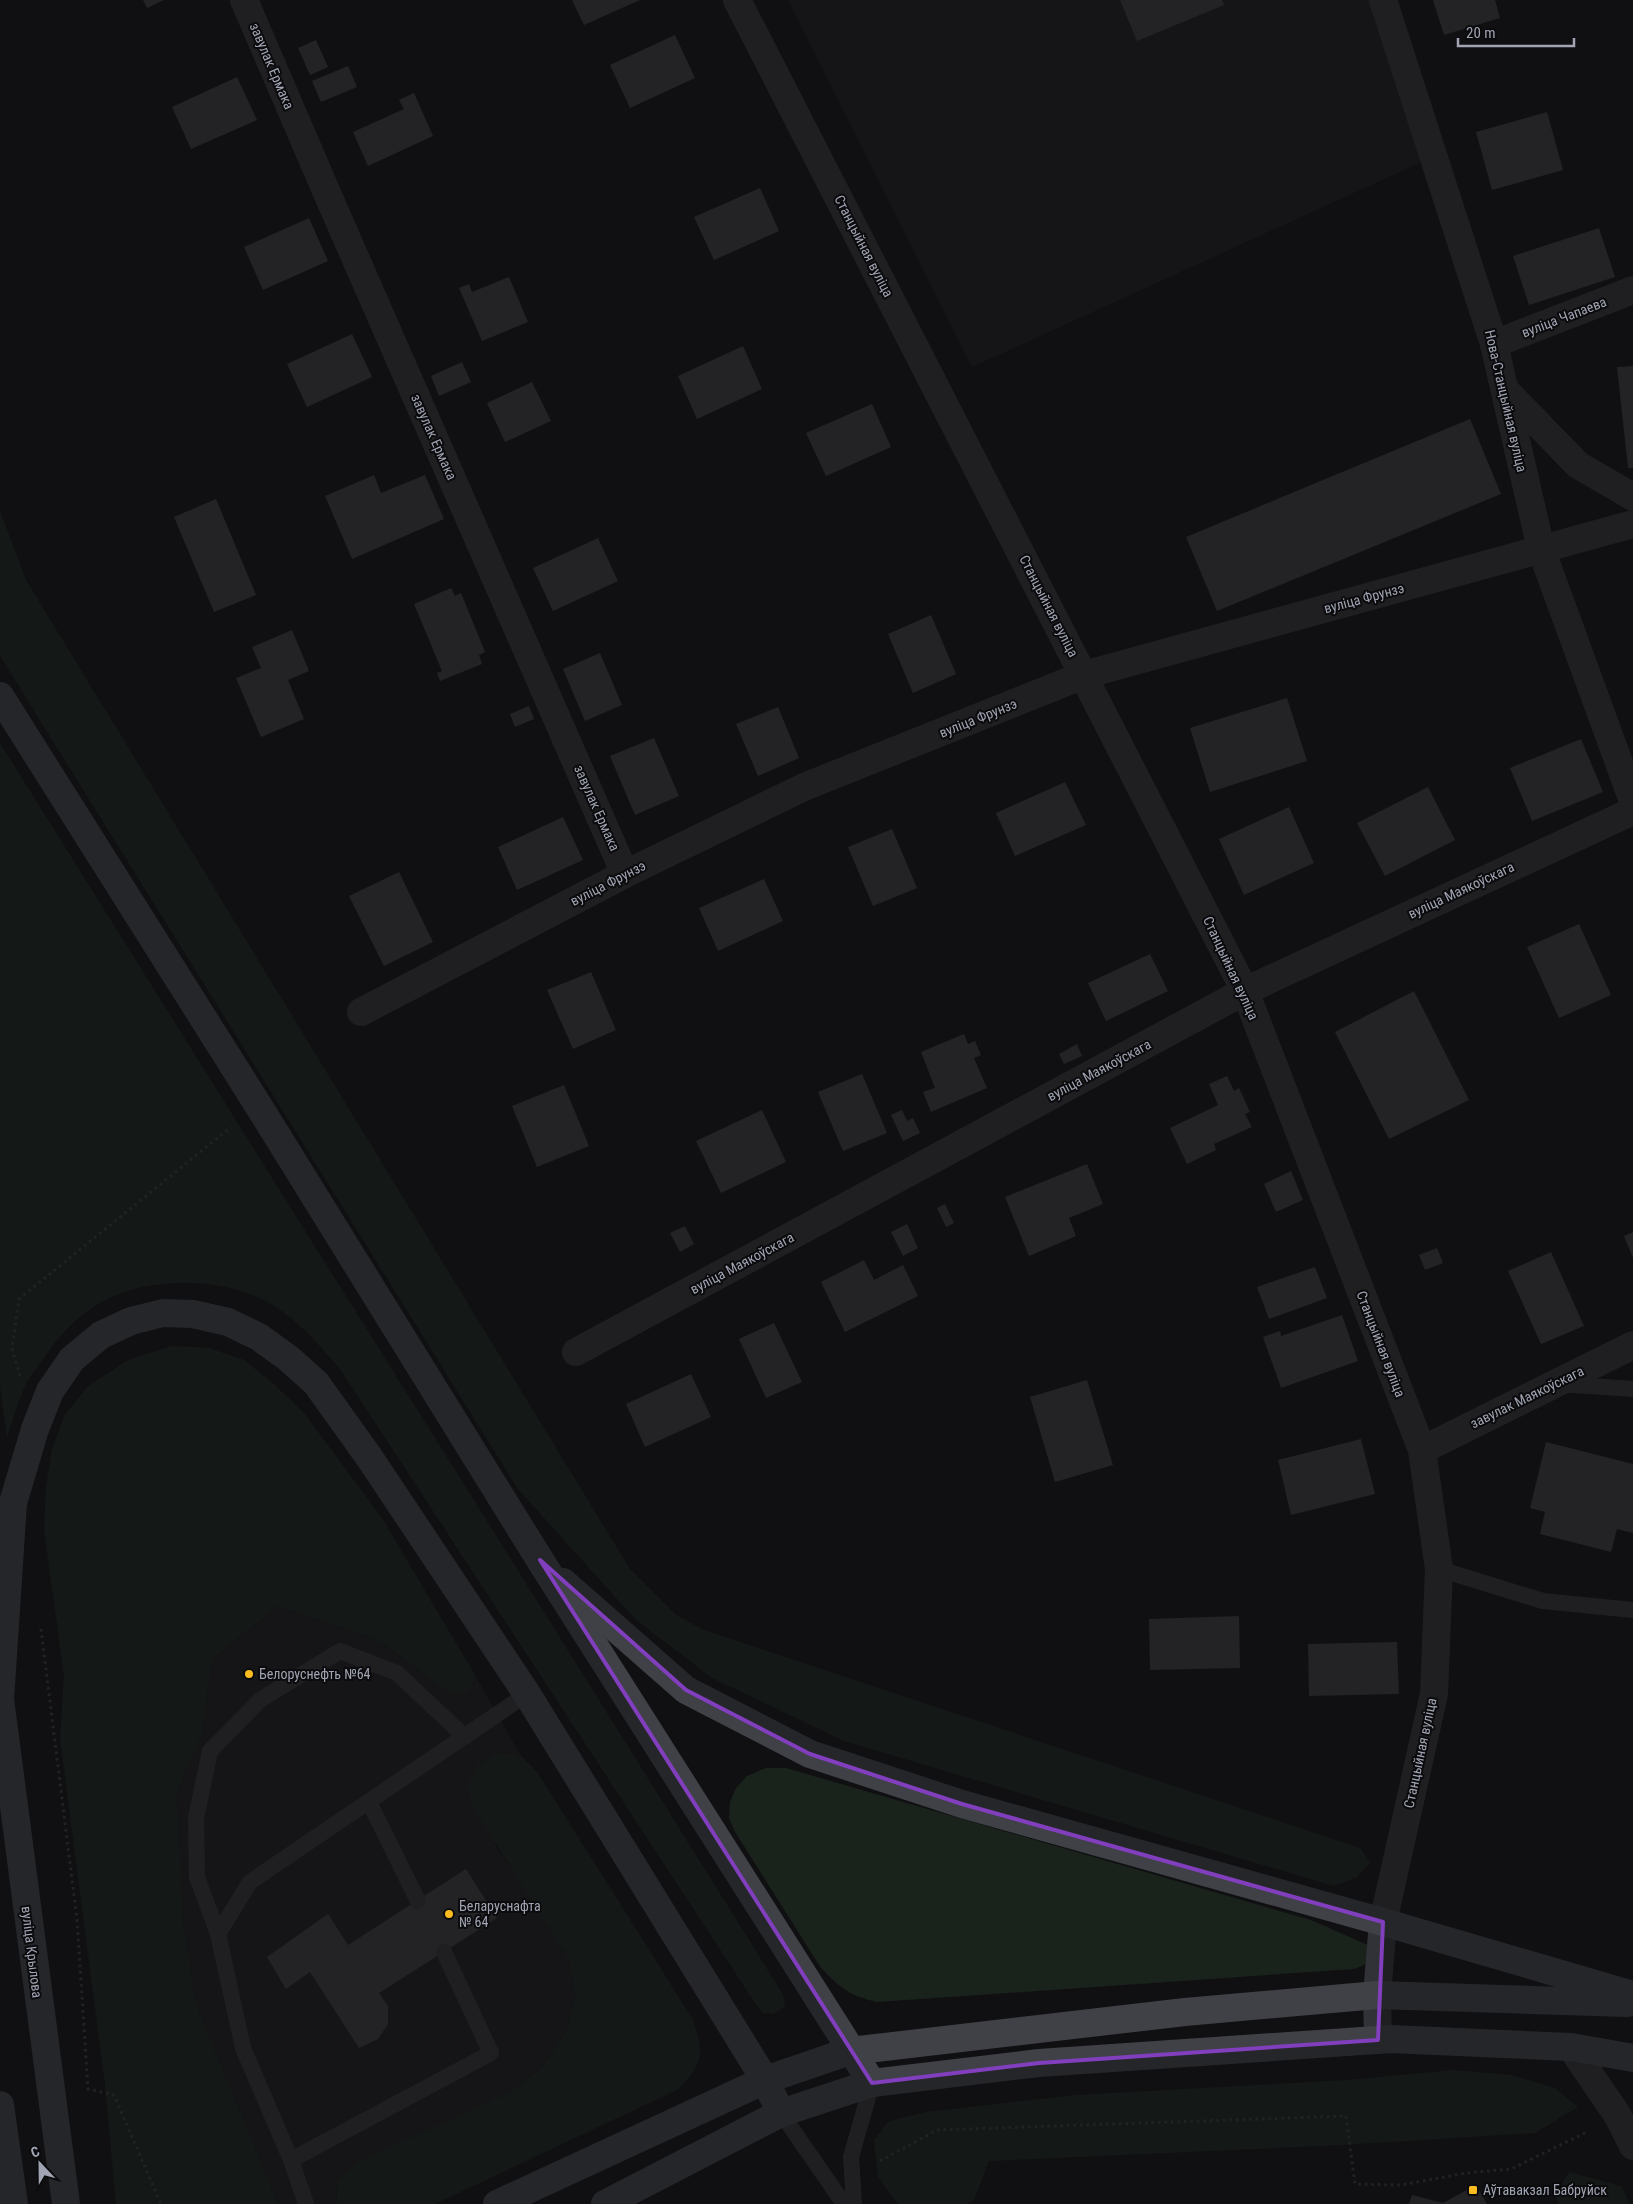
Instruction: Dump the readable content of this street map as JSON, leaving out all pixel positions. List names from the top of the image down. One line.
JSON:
{"streets":{"main road":["вуліца Крылова"],"street":["завулак Ермака","Станцыйная вуліца","вуліца Чапаева","Нова-Станцыйная вуліца","вуліца Фрунзэ","вуліца Маякоўскага","завулак Маякоўскага"]},"crossings":[["завулак Ермака","вуліца Фрунзэ"],["Станцыйная вуліца","вуліца Фрунзэ"],["Станцыйная вуліца","вуліца Маякоўскага"],["Станцыйная вуліца","завулак Маякоўскага"],["вуліца Чапаева","Нова-Станцыйная вуліца"],["Нова-Станцыйная вуліца","вуліца Фрунзэ"]],"places":{"other":["Белоруснефть №64","Беларуснафта № 64"],"transit":["Аўтавакзал Бабруйск"]},"scale_bar":"20 m","north":"top"}
